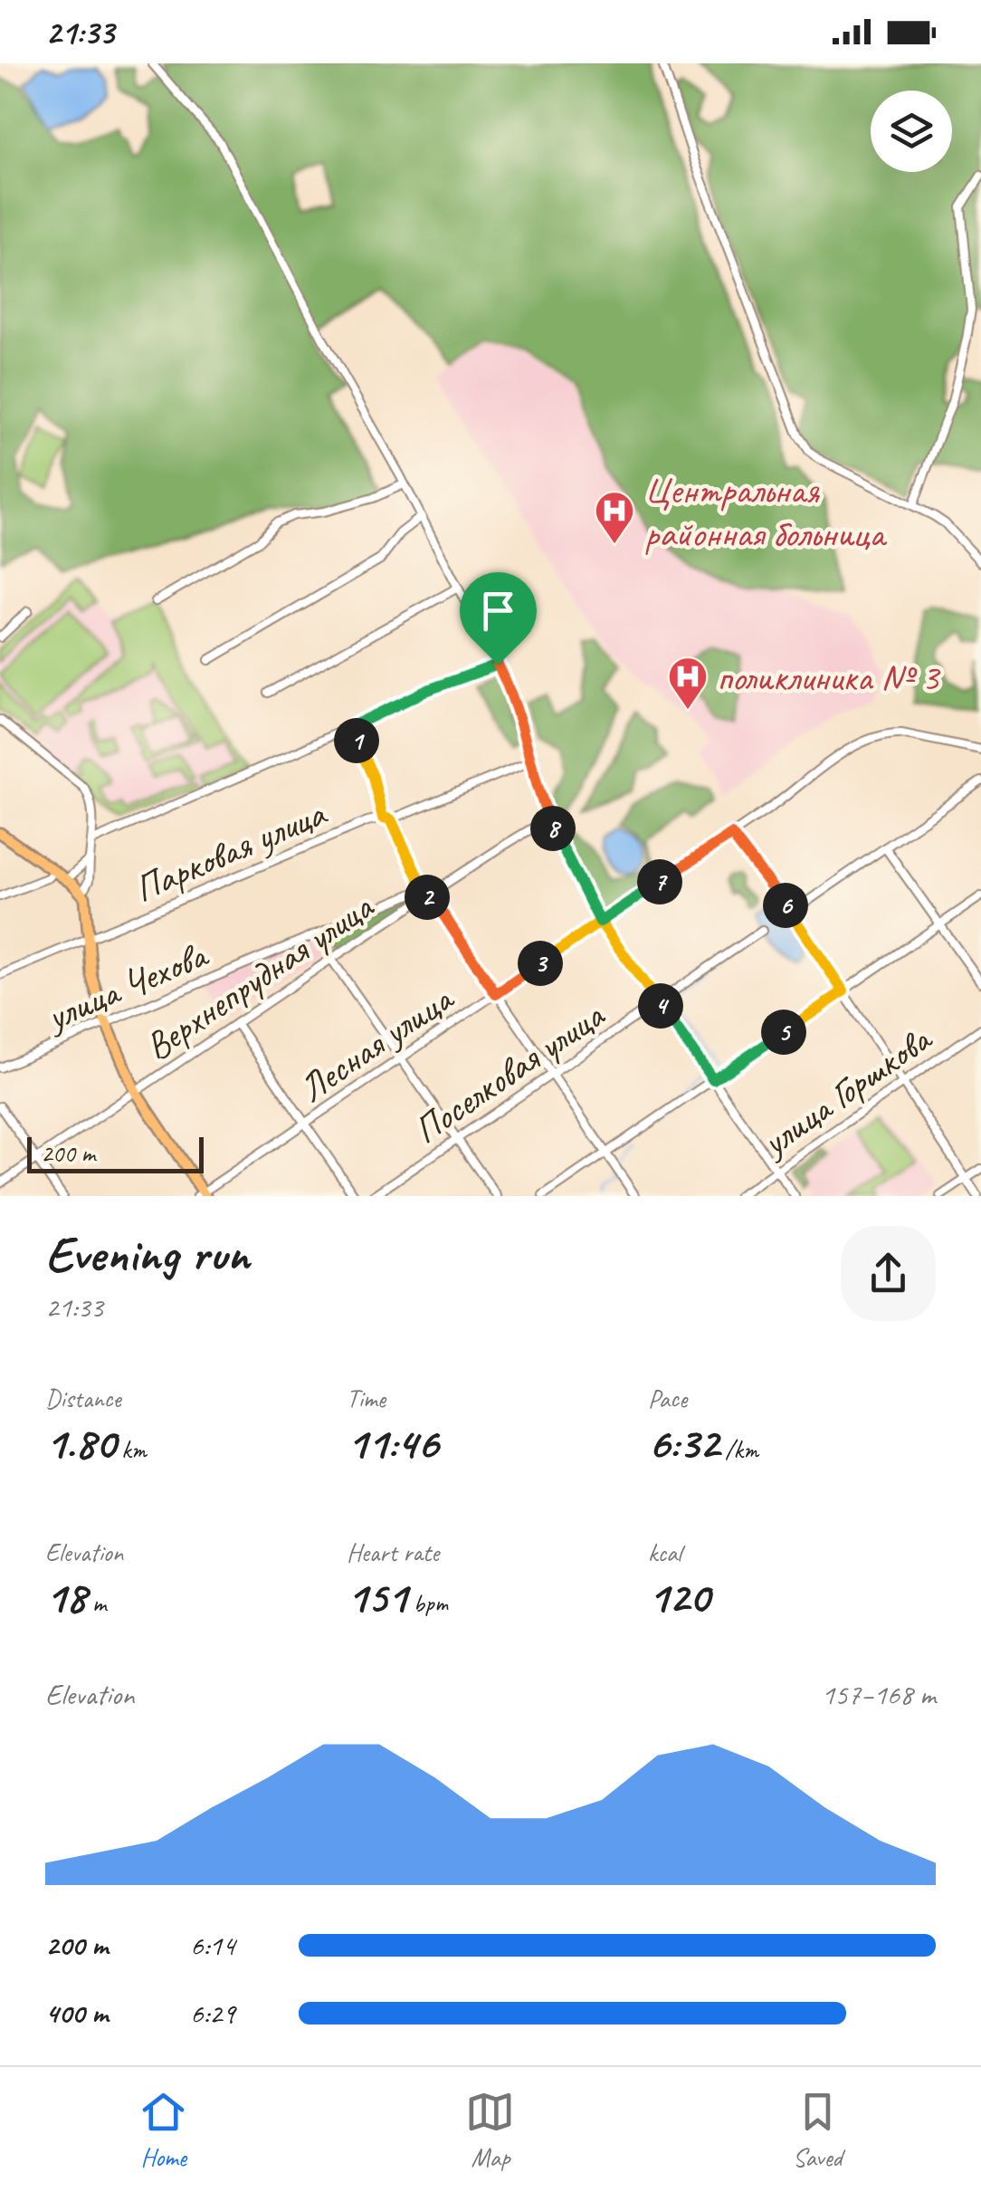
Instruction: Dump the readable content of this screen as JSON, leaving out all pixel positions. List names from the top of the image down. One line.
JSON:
{"streets":{"street":["Парковая улица","Верхнепрудная улица","улица Чехова","Лесная улица","Поселковая улица","улица Горшкова"]},"crossings":[["Верхнепрудная улица","улица Чехова"]],"places":{"hospital":["Центральная районная больница","поликлиника № 3"]},"scale_bar":"200 m","page":{"status":"21:33","pins":["1","8","7","2","6","3","4","5"],"scale":"200 m","heading":["Evening run","21:33"],"stats":[["Distance","1.80 km"],["Time","11:46"],["Pace","6:32 /km"],["Elevation","18 m"],["Heart rate","151 bpm"],["kcal","120"]],"chart":["Elevation","157–168 m"],"list":[{"name":"200 m","note":"6:14"},{"name":"400 m","note":"6:29"}],"tabs":["Home","Map","Saved"]}}
